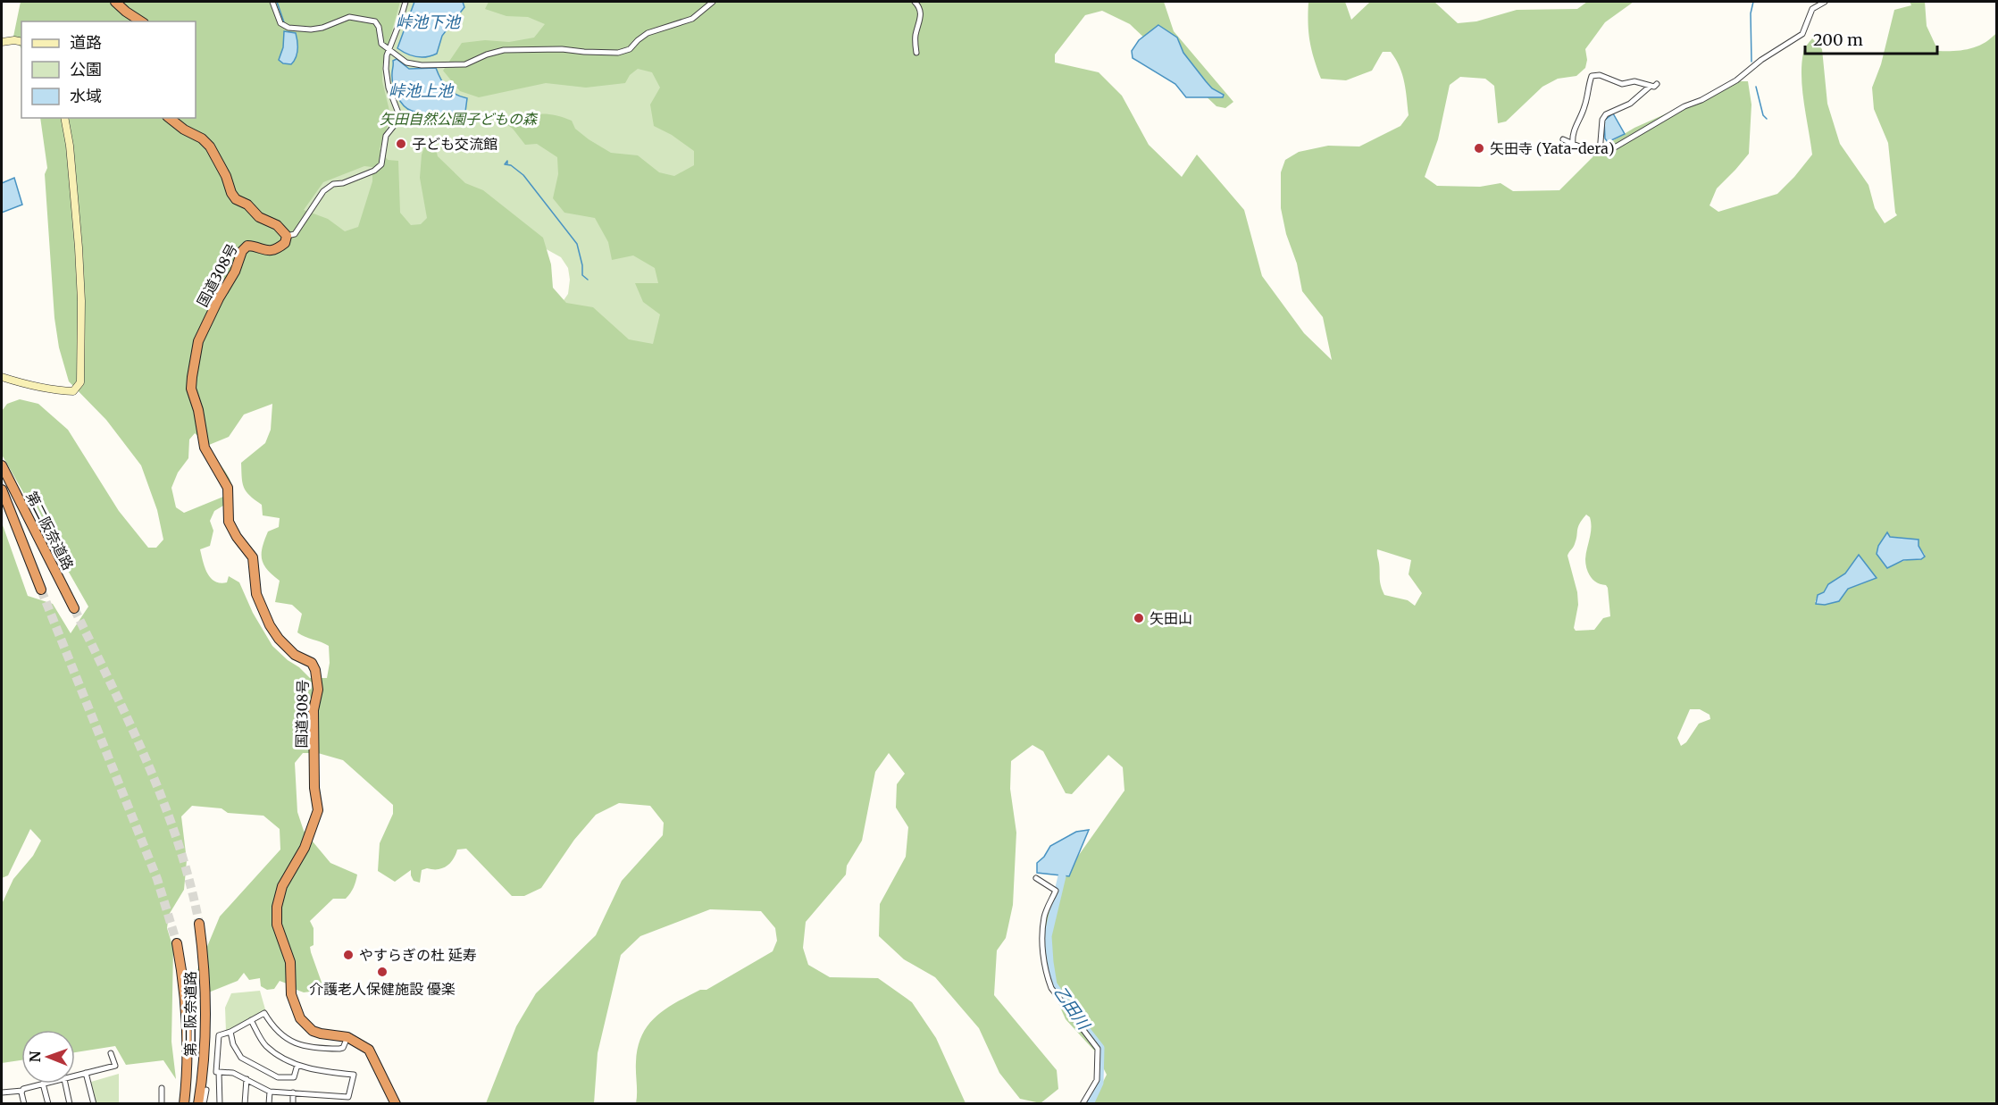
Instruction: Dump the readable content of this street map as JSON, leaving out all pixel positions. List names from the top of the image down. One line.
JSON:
{"streets":{"highway":["国道308号","第二阪奈道路"]},"water":["峠池下池","峠池上池","乙田川"],"parks":["矢田自然公園子どもの森"],"places":["子ども交流館","矢田寺 (Yata-dera)","矢田山","やすらぎの杜 延寿","介護老人保健施設 優楽"],"legend":["道路","公園","水域"],"scale_bar":"200 m","north":"left"}
